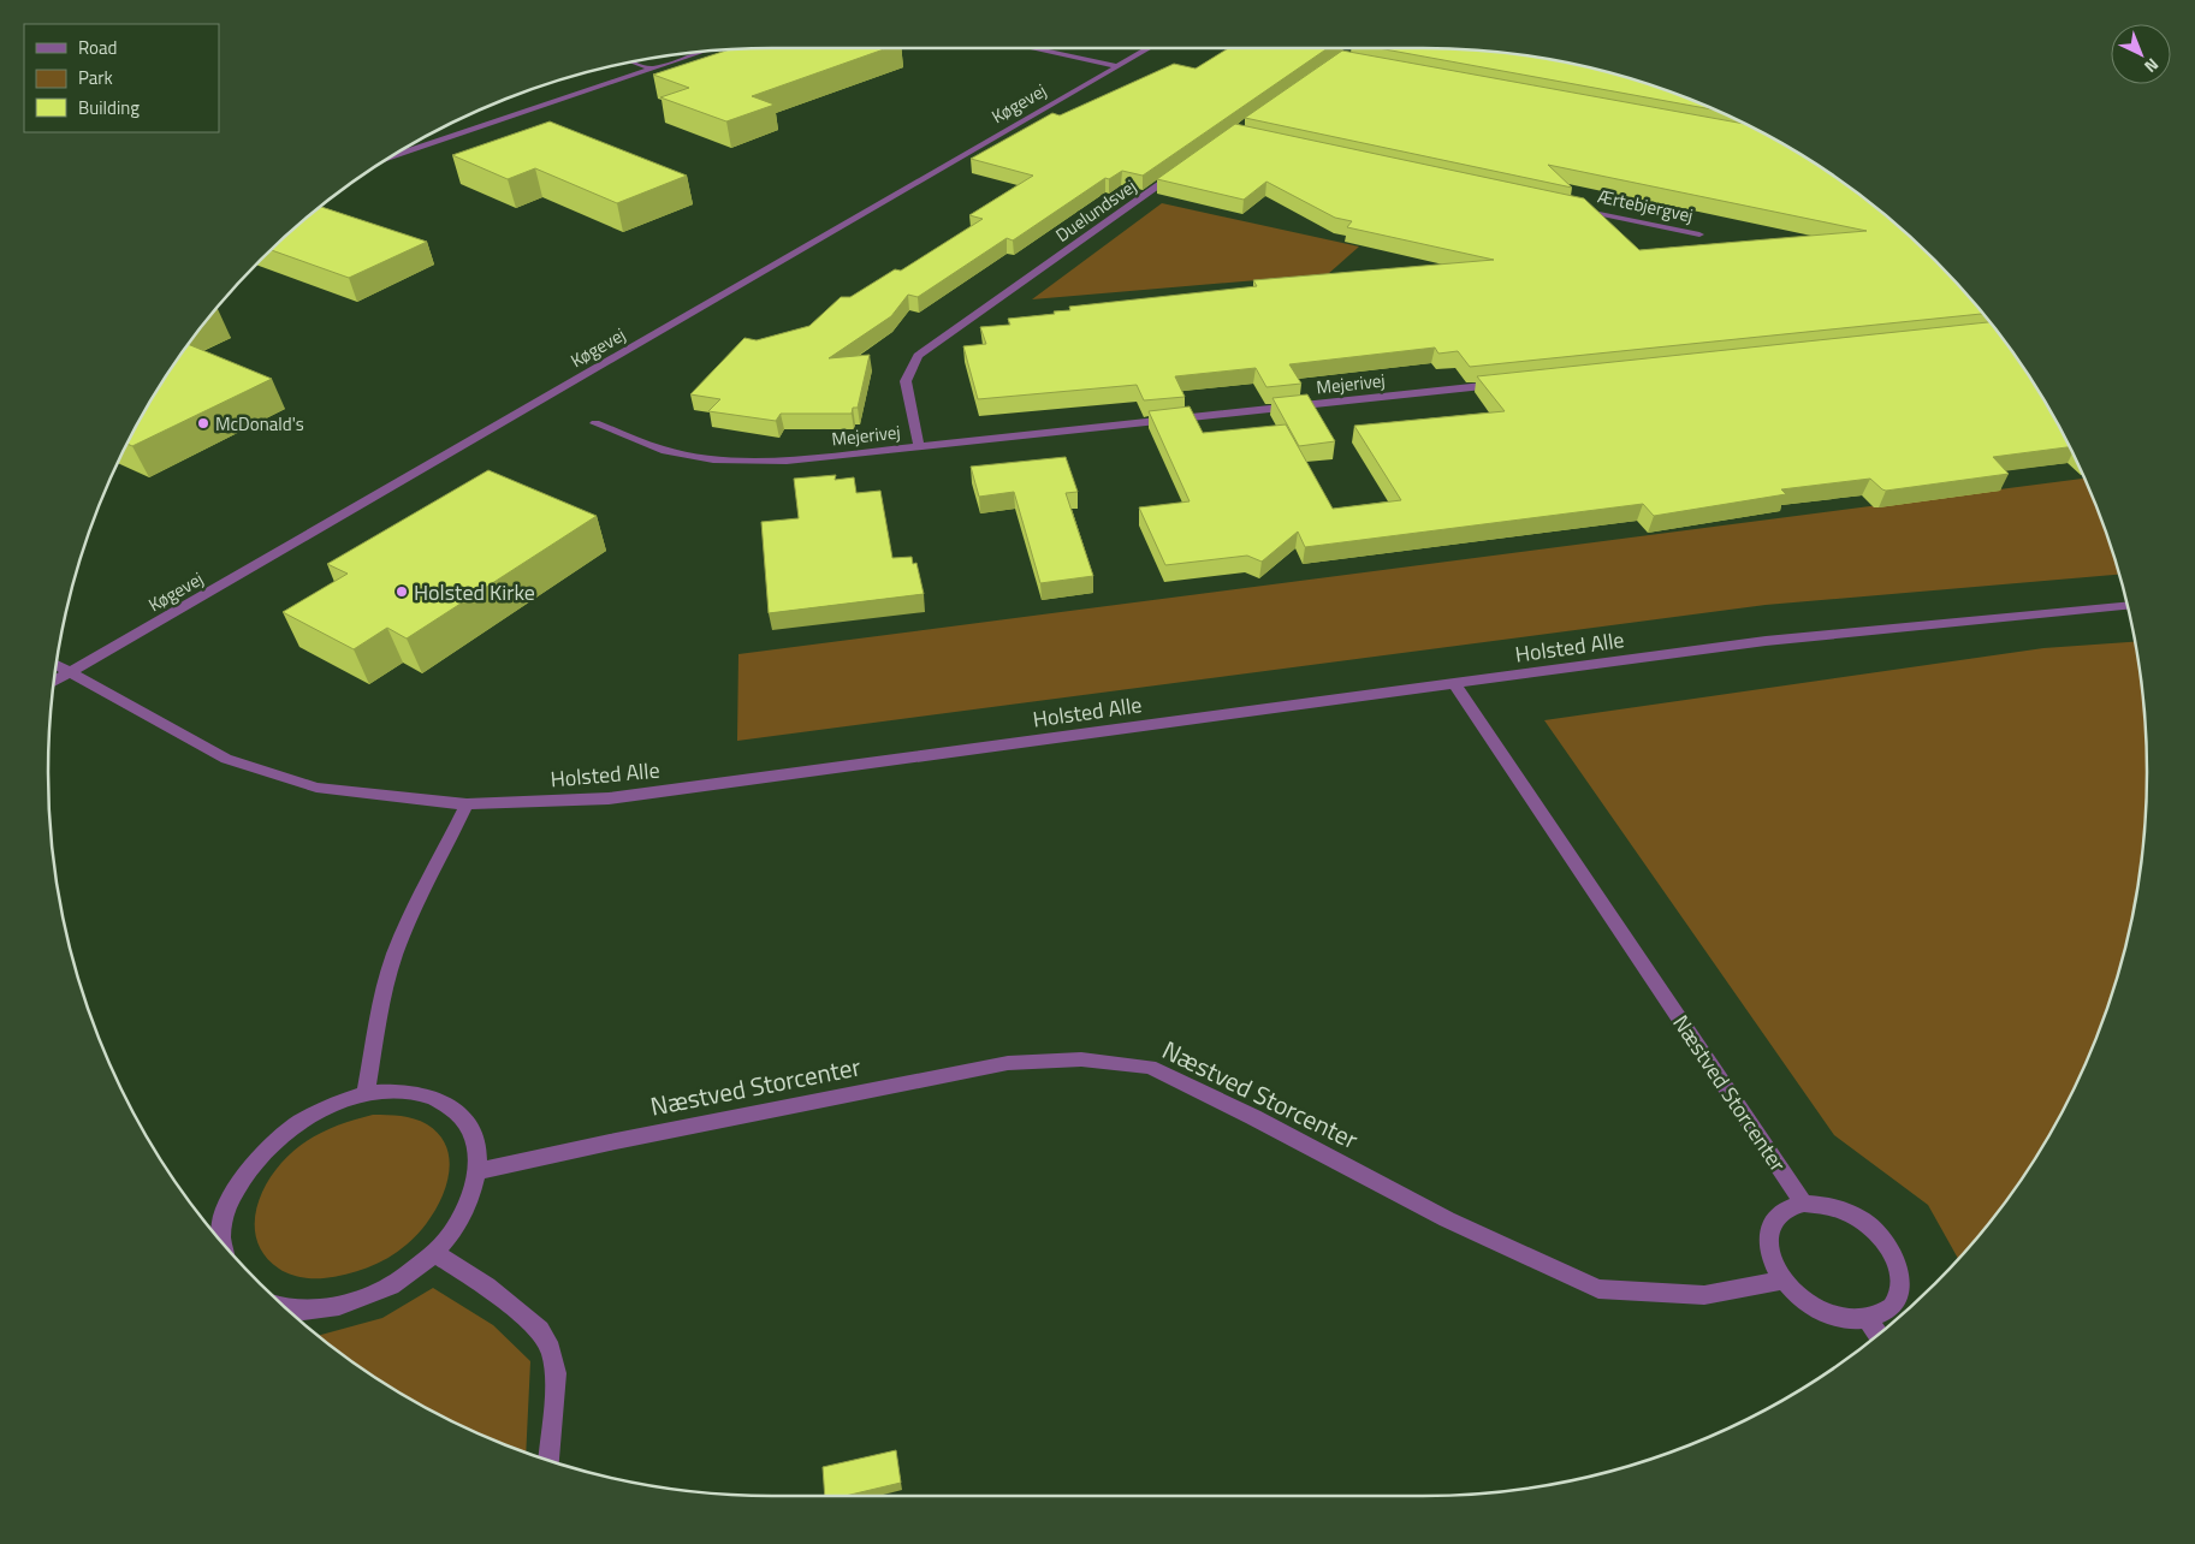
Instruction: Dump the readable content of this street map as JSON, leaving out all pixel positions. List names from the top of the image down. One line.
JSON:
{"streets":{"street":["Køgevej","Ærtebjergvej","Duelundsvej","Mejerivej","Holsted Alle","Næstved Storcenter"]},"crossings":[["Køgevej","Holsted Alle"],["Duelundsvej","Mejerivej"],["Holsted Alle","Næstved Storcenter"]],"places":["McDonald's","Holsted Kirke"],"legend":["Road","Park","Building"],"north":"bottom right"}
